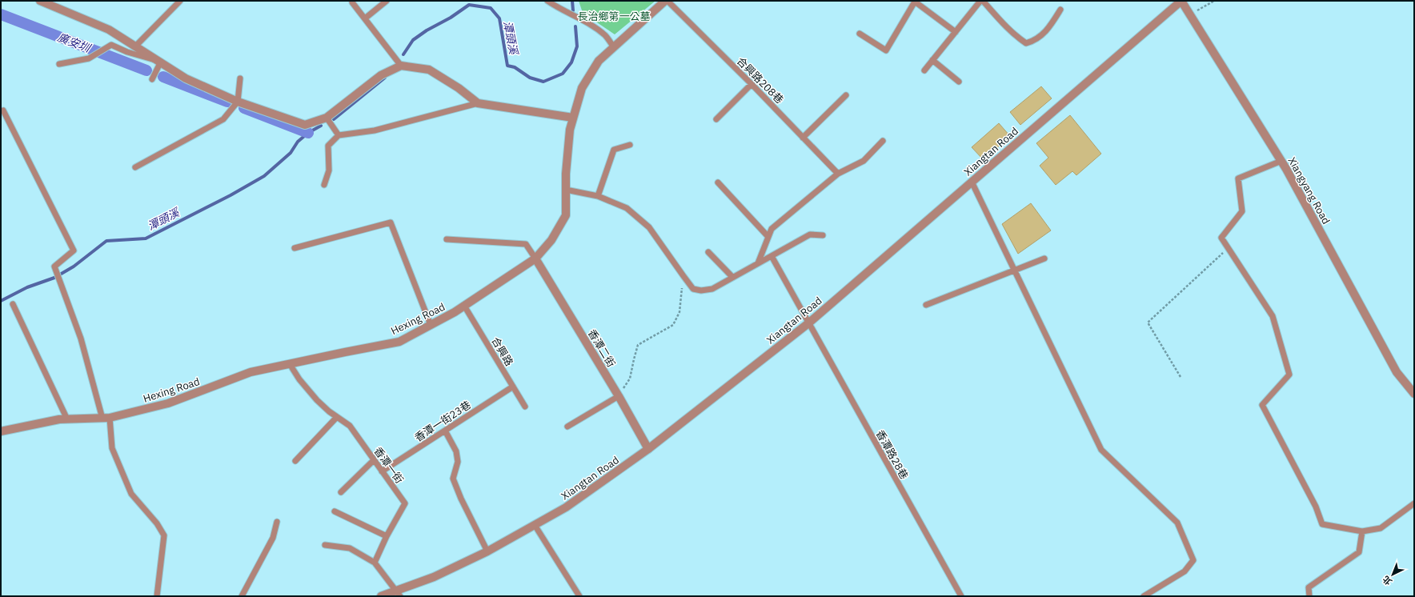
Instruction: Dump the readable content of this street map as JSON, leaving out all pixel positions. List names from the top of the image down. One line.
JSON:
{"streets":{"street":["Xiangtan Road","Xiangyang Road","Hexing Road","香潭二街"],"lane":["合興路208巷","合興路","香潭一街23巷","香潭路28巷","香潭一街"]},"crossings":[["Xiangtan Road","Xiangyang Road"],["Xiangtan Road","香潭二街"],["Xiangtan Road","香潭路28巷"],["Hexing Road","香潭二街"],["Hexing Road","合興路"],["Hexing Road","香潭一街"],["合興路","香潭一街23巷"],["香潭一街23巷","香潭一街"]],"water":["潭頭溪","廣安圳"],"parks":["長治鄉第一公墓"],"north":"bottom left"}
